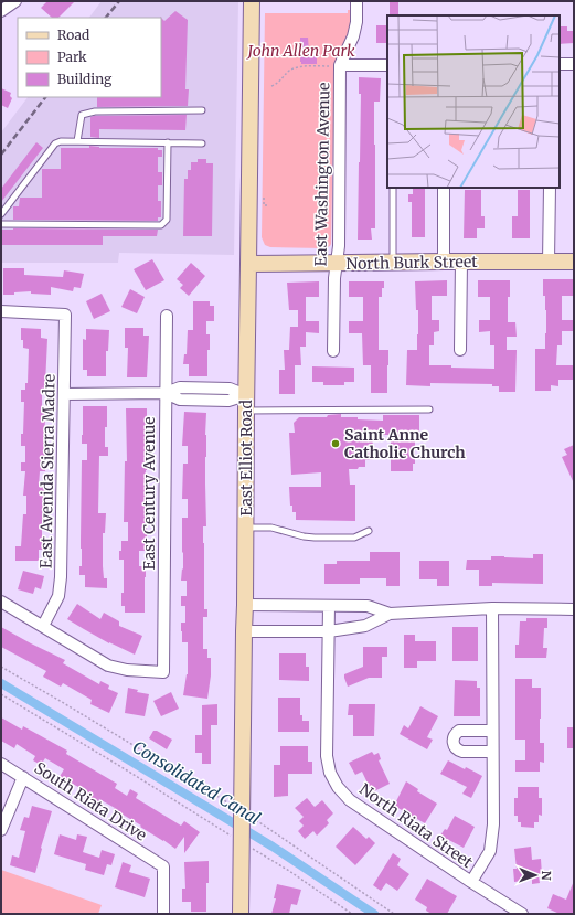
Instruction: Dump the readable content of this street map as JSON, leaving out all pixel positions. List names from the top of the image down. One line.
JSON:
{"streets":{"main road":["North Burk Street","East Elliot Road"],"street":["East Washington Avenue","East Avenida Sierra Madre","East Century Avenue","South Riata Drive","North Riata Street"]},"crossings":[["East Washington Avenue","North Burk Street"],["North Burk Street","East Elliot Road"],["East Avenida Sierra Madre","East Century Avenue"]],"water":["Consolidated Canal"],"parks":["John Allen Park"],"places":["Saint Anne Catholic Church"],"legend":["Road","Park","Building"],"north":"right"}
